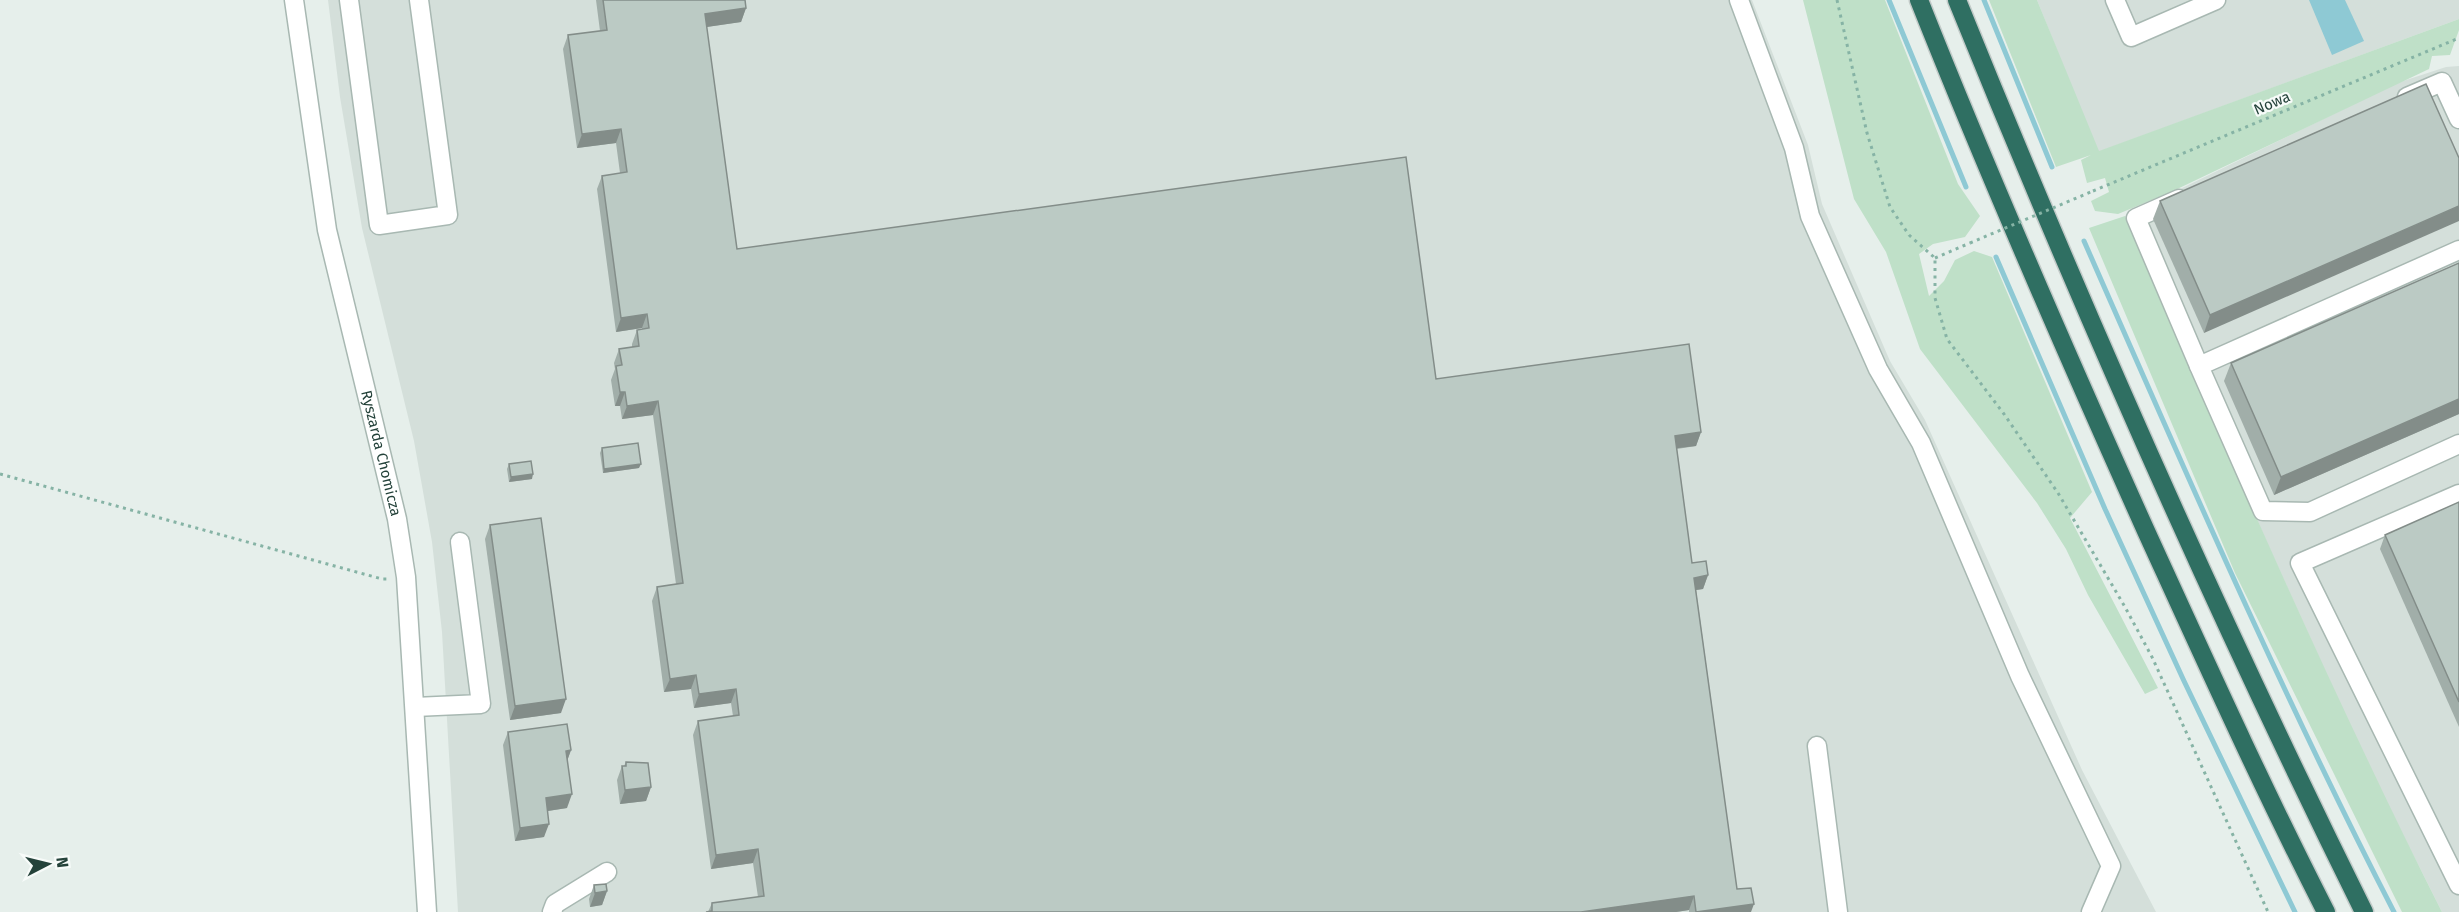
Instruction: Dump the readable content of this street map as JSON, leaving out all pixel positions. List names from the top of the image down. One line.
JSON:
{"streets":{"street":["Ryszarda Chomicza"],"path":["Nowa"]},"north":"right"}
